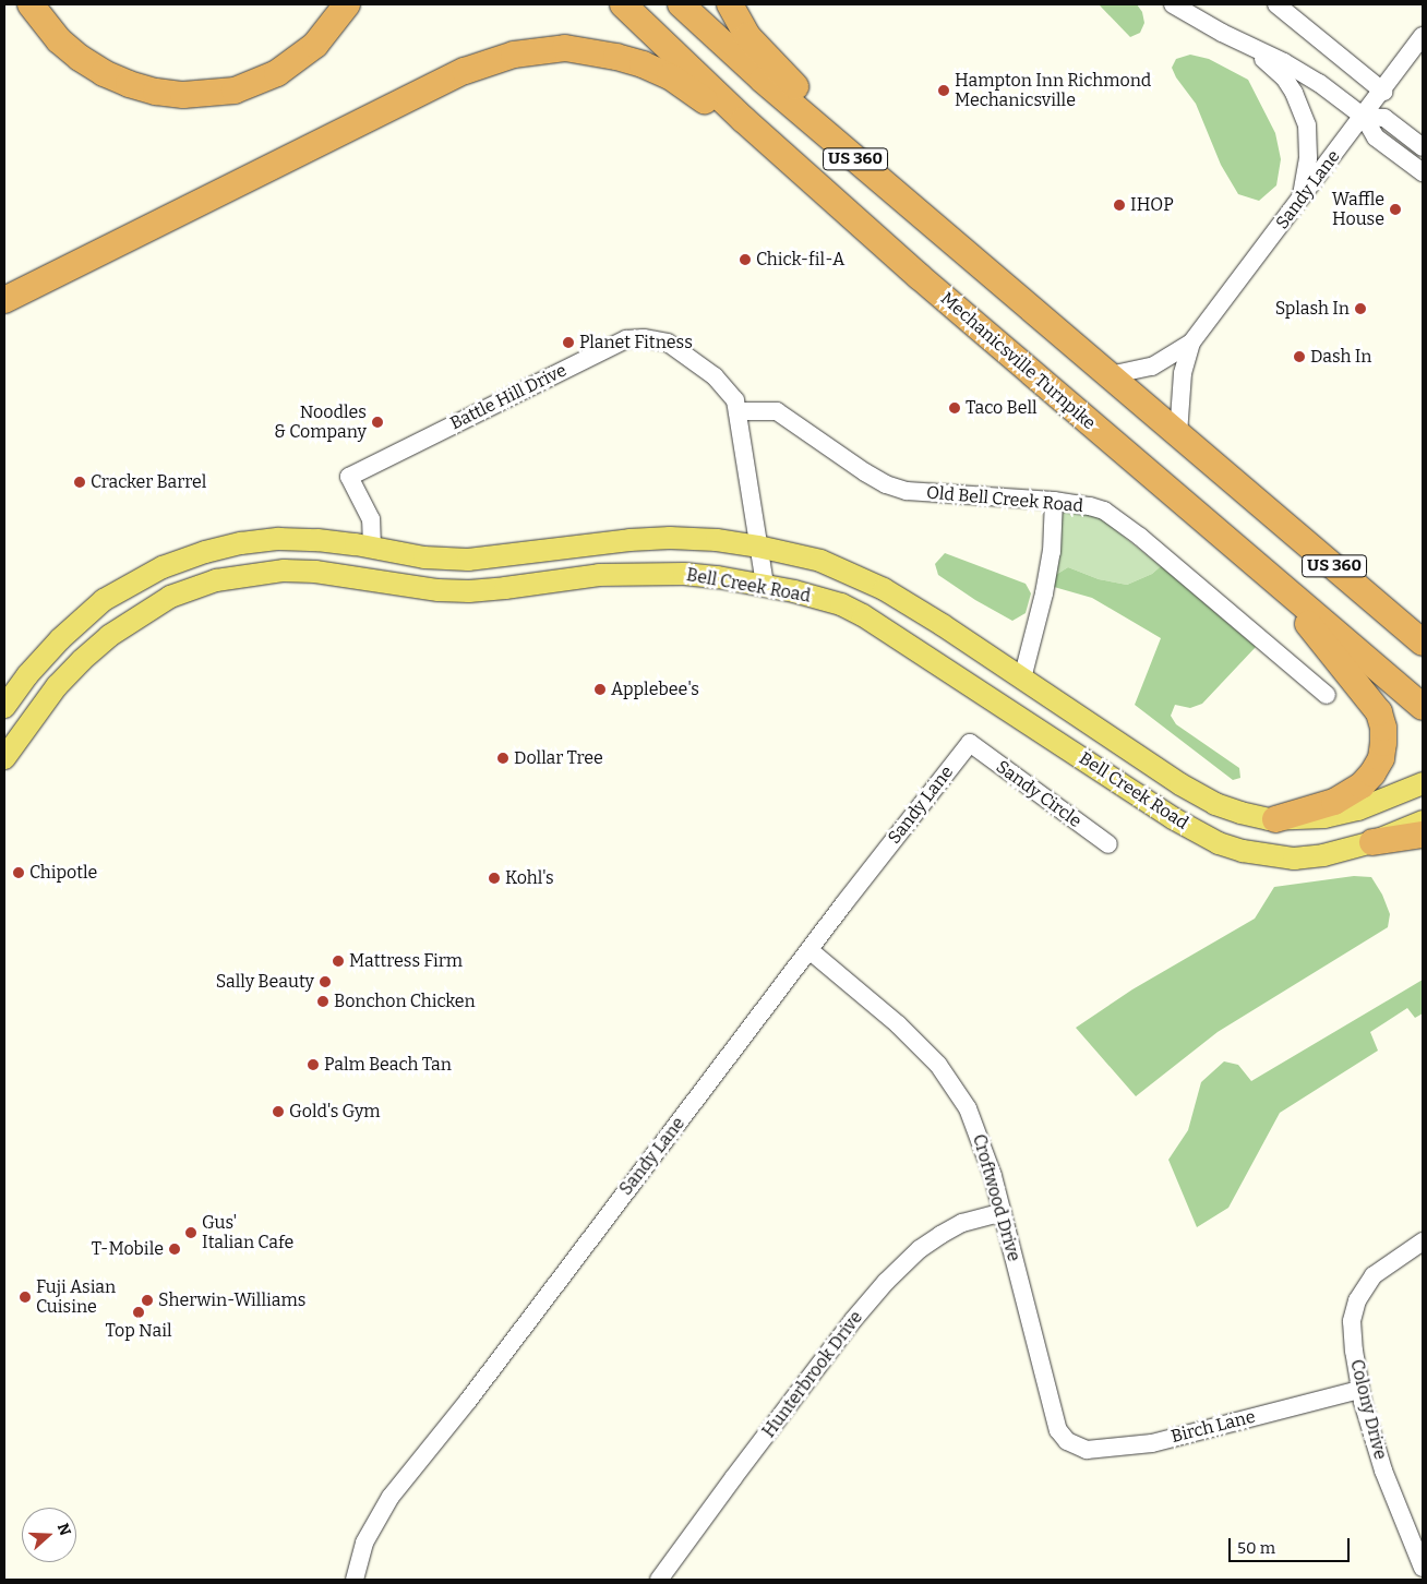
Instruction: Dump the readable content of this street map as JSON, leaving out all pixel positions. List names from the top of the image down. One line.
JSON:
{"streets":{"highway":["US 360","Mechanicsville Turnpike"],"main road":["Bell Creek Road"],"street":["Sandy Lane","Battle Hill Drive","Old Bell Creek Road","Sandy Circle","Croftwood Drive","Hunterbrook Drive","Colony Drive","Birch Lane"]},"crossings":[["US 360","Sandy Lane"],["Sandy Lane","Sandy Circle"],["Sandy Lane","Croftwood Drive"],["Battle Hill Drive","Old Bell Creek Road"],["Battle Hill Drive","Bell Creek Road"],["Croftwood Drive","Hunterbrook Drive"],["Croftwood Drive","Birch Lane"],["Colony Drive","Birch Lane"]],"places":["Hampton Inn Richmond Mechanicsville","IHOP","Waffle House","Chick-fil-A","Splash In","Planet Fitness","Dash In","Taco Bell","Noodles & Company","Cracker Barrel","Applebee's","Dollar Tree","Chipotle","Kohl's","Mattress Firm","Sally Beauty","Bonchon Chicken","Palm Beach Tan","Gold's Gym","Gus' Italian Cafe","T-Mobile","Fuji Asian Cuisine","Sherwin-Williams","Top Nail"],"scale_bar":"50 m","north":"right"}
